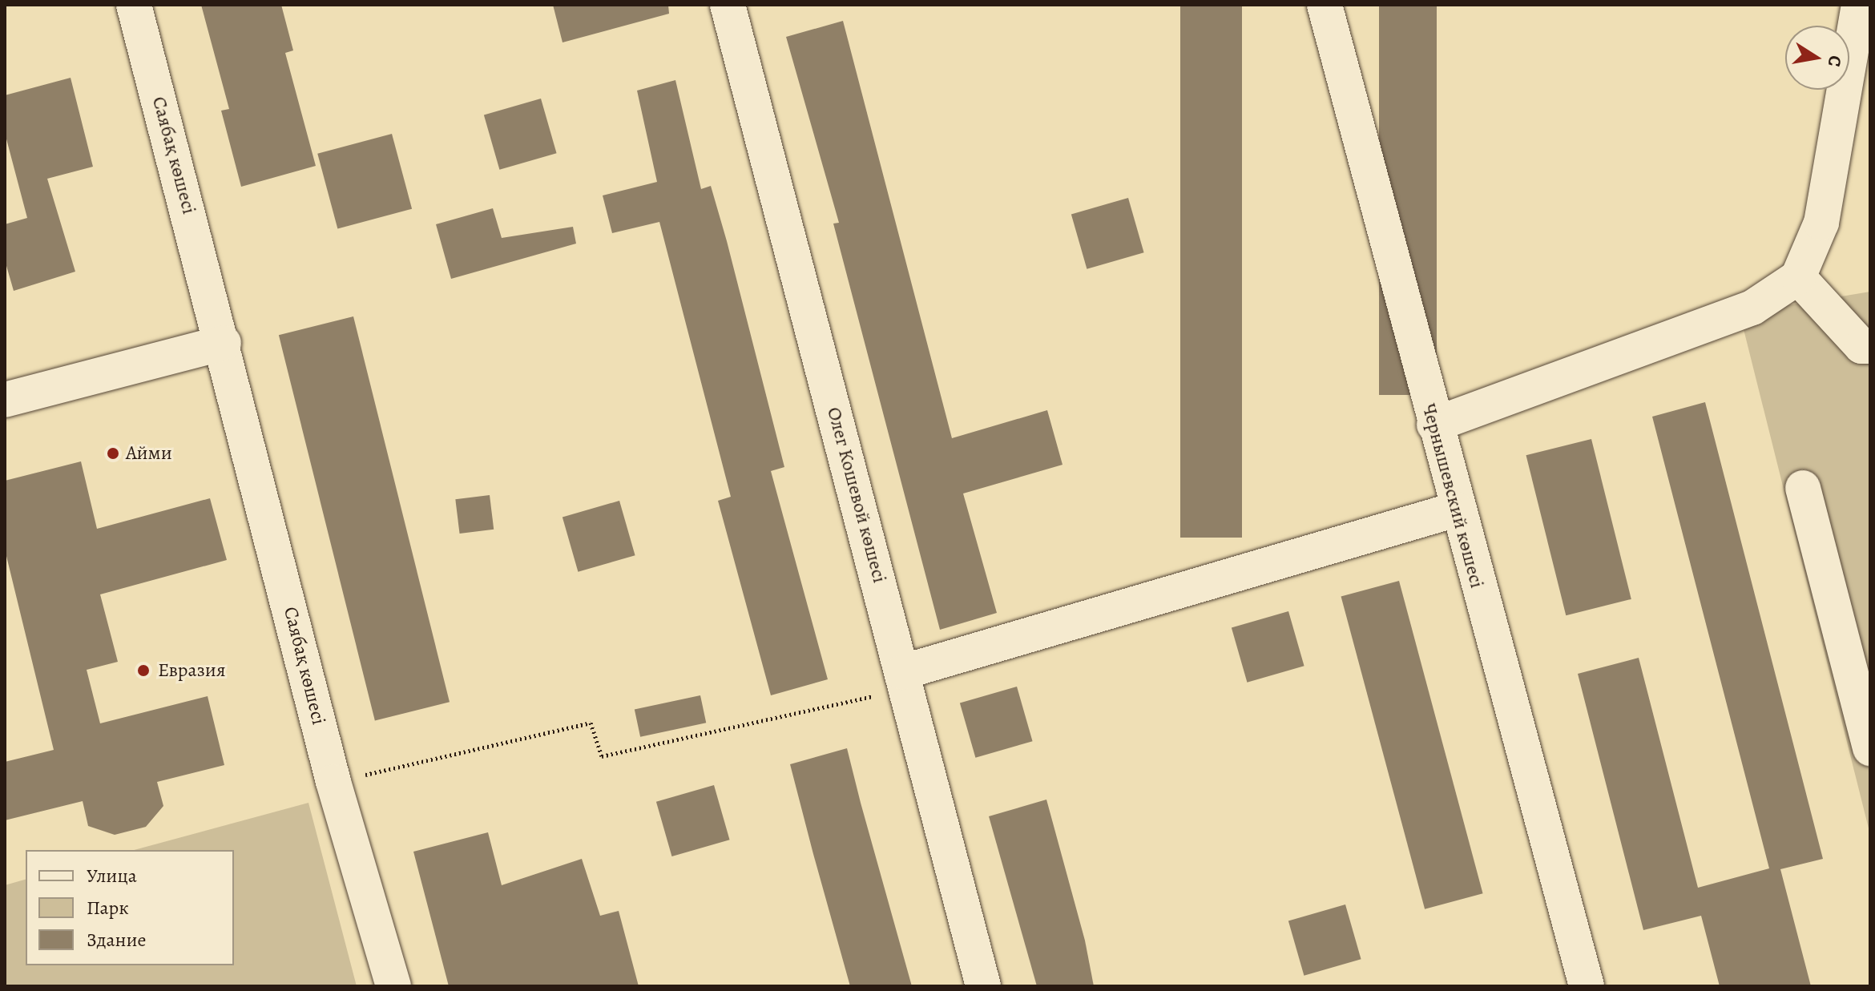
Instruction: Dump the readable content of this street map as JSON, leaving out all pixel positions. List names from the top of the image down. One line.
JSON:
{"streets":{"street":["Саябақ көшесі","Олег Кошевой көшесі","Чернышевский көшесі"]},"places":["Айми","Евразия"],"legend":["Улица","Парк","Здание"],"north":"right"}
